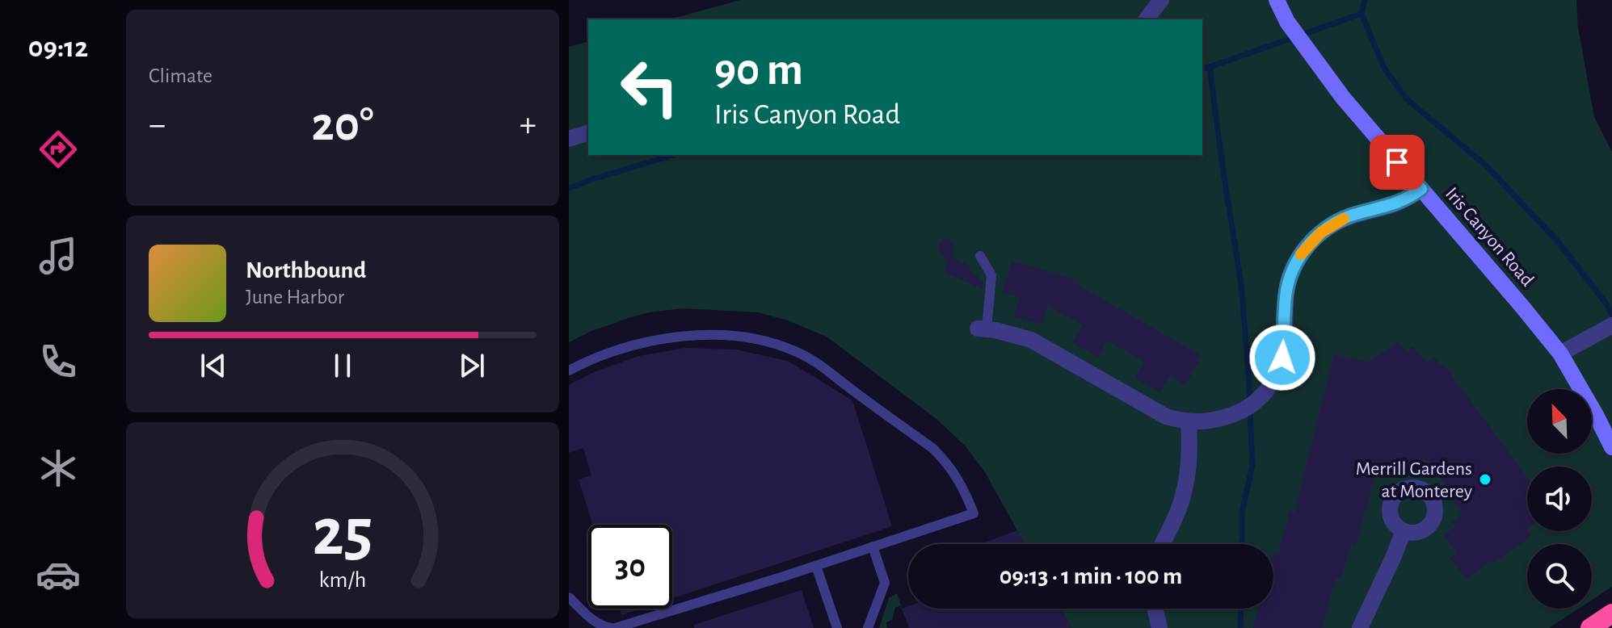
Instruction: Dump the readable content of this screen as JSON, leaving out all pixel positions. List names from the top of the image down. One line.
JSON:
{"streets":{"street":["Iris Canyon Road"]},"places":["Merrill Gardens at Monterey"],"north":"top left","page":{"tabs":"09:12","tile":"Climate","turn":["90 m","Iris Canyon Road"],"heat":["−","20°","+"],"song":["Northbound","June Harbor"],"limit":"30","trip":"09:13 · 1 min · 100 m","gauge":["25","km/h"]}}
